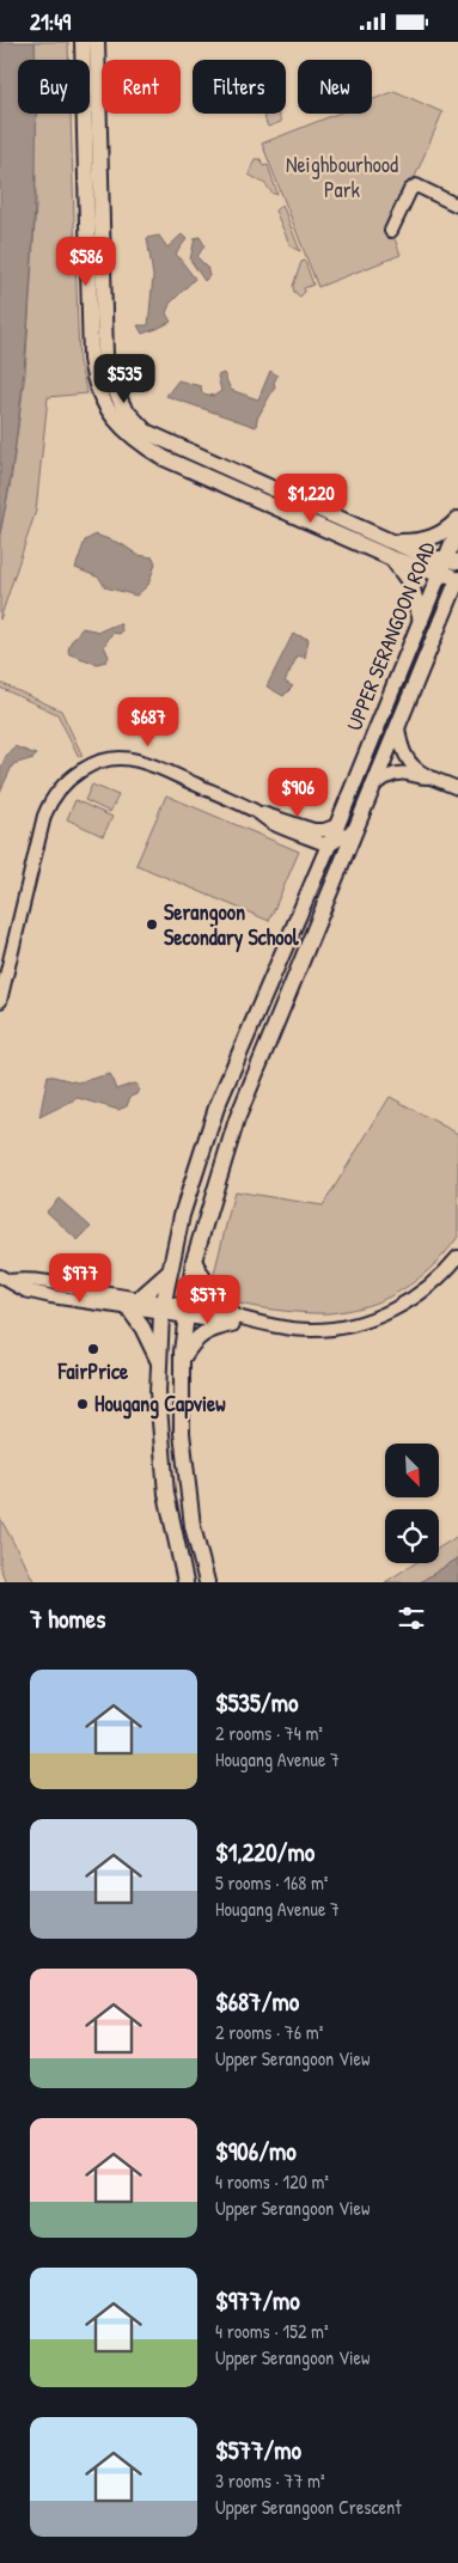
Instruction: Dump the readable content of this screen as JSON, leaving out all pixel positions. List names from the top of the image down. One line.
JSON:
{"streets":{"main road":["UPPER SERANGOON ROAD"]},"parks":["Neighbourhood Park"],"places":["Serangoon Secondary School","FairPrice","Hougang Capview"],"north":"bottom right","page":{"status":"21:49","chip":["Buy","Rent","Filters","New"],"price":["$586","$535","$1,220","$687","$906","$977","$577"],"heading":"7 homes","list":[{"name":"$535/mo","note":"2 rooms · 74 m² · Hougang Avenue 7"},{"name":"$1,220/mo","note":"5 rooms · 168 m² · Hougang Avenue 7"},{"name":"$687/mo","note":"2 rooms · 76 m² · Upper Serangoon View"},{"name":"$906/mo","note":"4 rooms · 120 m² · Upper Serangoon View"},{"name":"$977/mo","note":"4 rooms · 152 m² · Upper Serangoon View"},{"name":"$577/mo","note":"3 rooms · 77 m² · Upper Serangoon Crescent"}]}}
